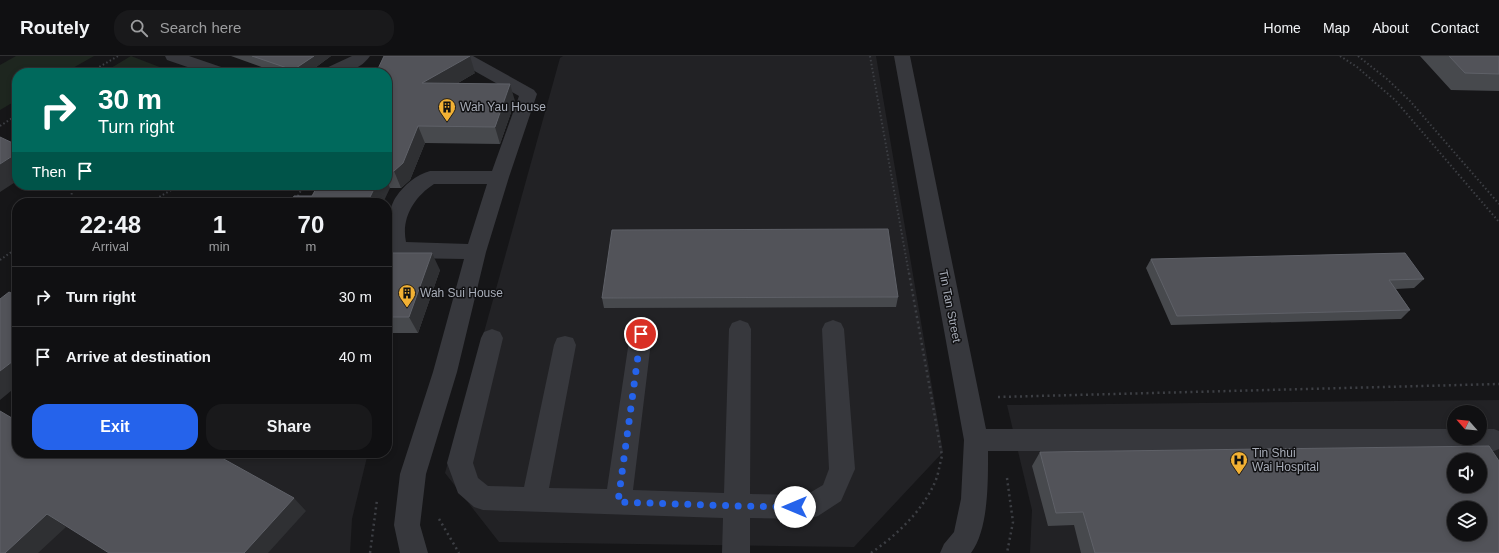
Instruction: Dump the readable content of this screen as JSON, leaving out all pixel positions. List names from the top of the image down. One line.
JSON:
{"streets":{"street":["Tin Tan Street"]},"places":{"building":["Wah Yau House","Wah Sui House"],"hospital":["Tin Shui Wai Hospital"]},"north":"top left","page":{"header":"Routely","search":"Search here","nav":["Home","Map","About","Contact"],"turn":["30 m","Turn right"],"then":"Then","eta":["22:48","Arrival","1","min","70","m"],"list":[{"name":"Turn right","value":"30 m"},{"name":"Arrive at destination","value":"40 m"}],"buttons":["Exit","Share"]}}
